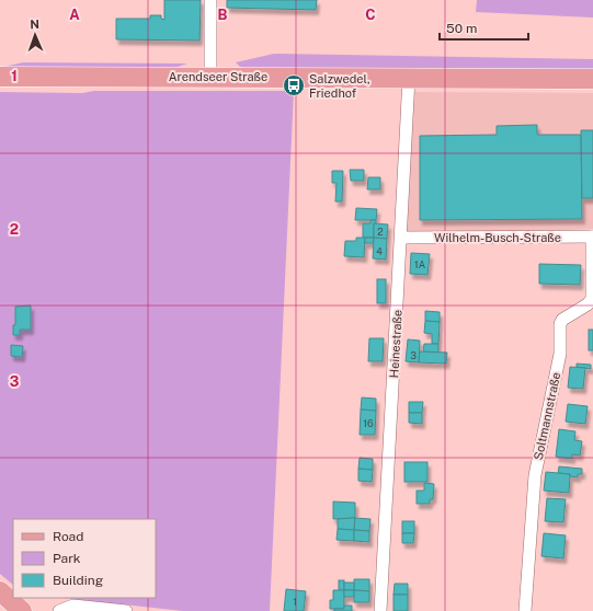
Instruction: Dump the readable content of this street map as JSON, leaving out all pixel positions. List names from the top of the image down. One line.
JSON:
{"streets":{"main road":["Arendseer Straße"],"street":["Wilhelm-Busch-Straße","Heinestraße","Soltmannstraße"]},"crossings":[["Arendseer Straße","Heinestraße"],["Wilhelm-Busch-Straße","Heinestraße"],["Wilhelm-Busch-Straße","Soltmannstraße"]],"places":{"bus stop":["Salzwedel, Friedhof"]},"house_numbers":["2","4","1A","3","16","1"],"legend":["Road","Park","Building"],"scale_bar":"50 m","north":"top","grid":{"columns":["A","B","C"],"rows":["1","2","3"]}}
